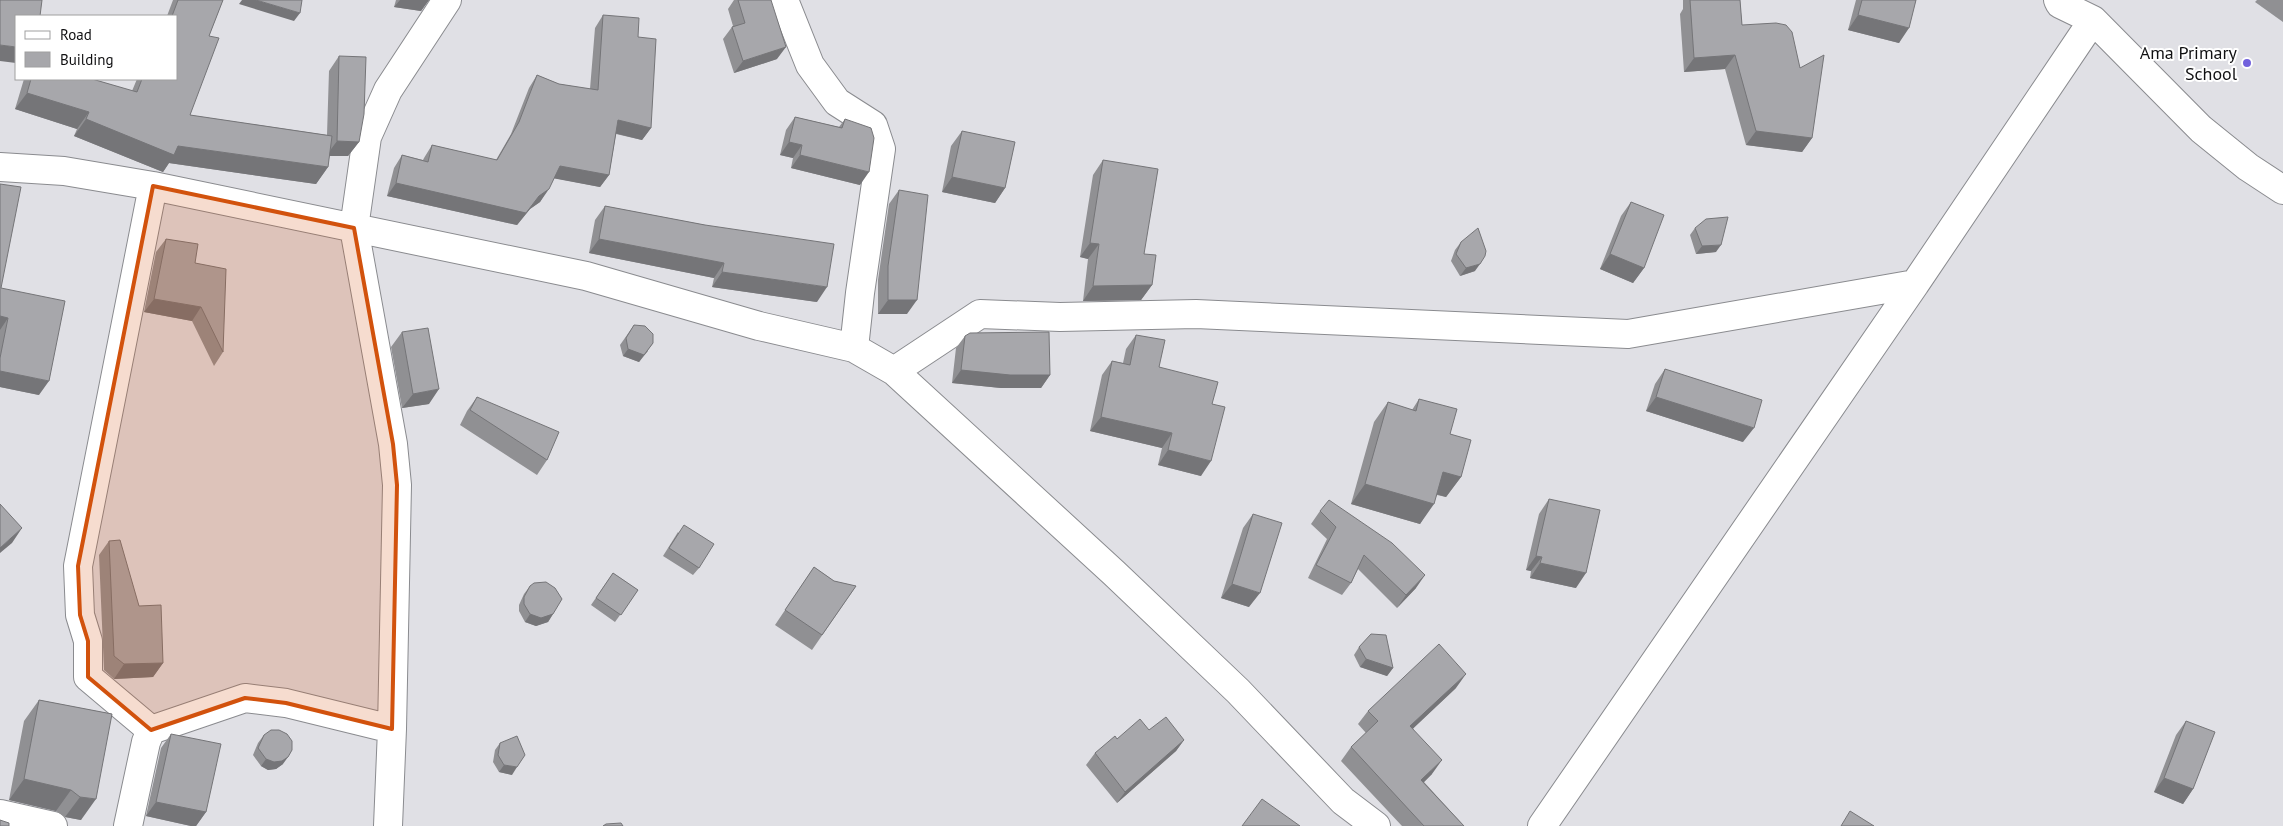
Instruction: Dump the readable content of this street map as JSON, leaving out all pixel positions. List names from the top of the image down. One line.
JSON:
{"places":["Ama Primary School"],"legend":["Road","Building"]}
